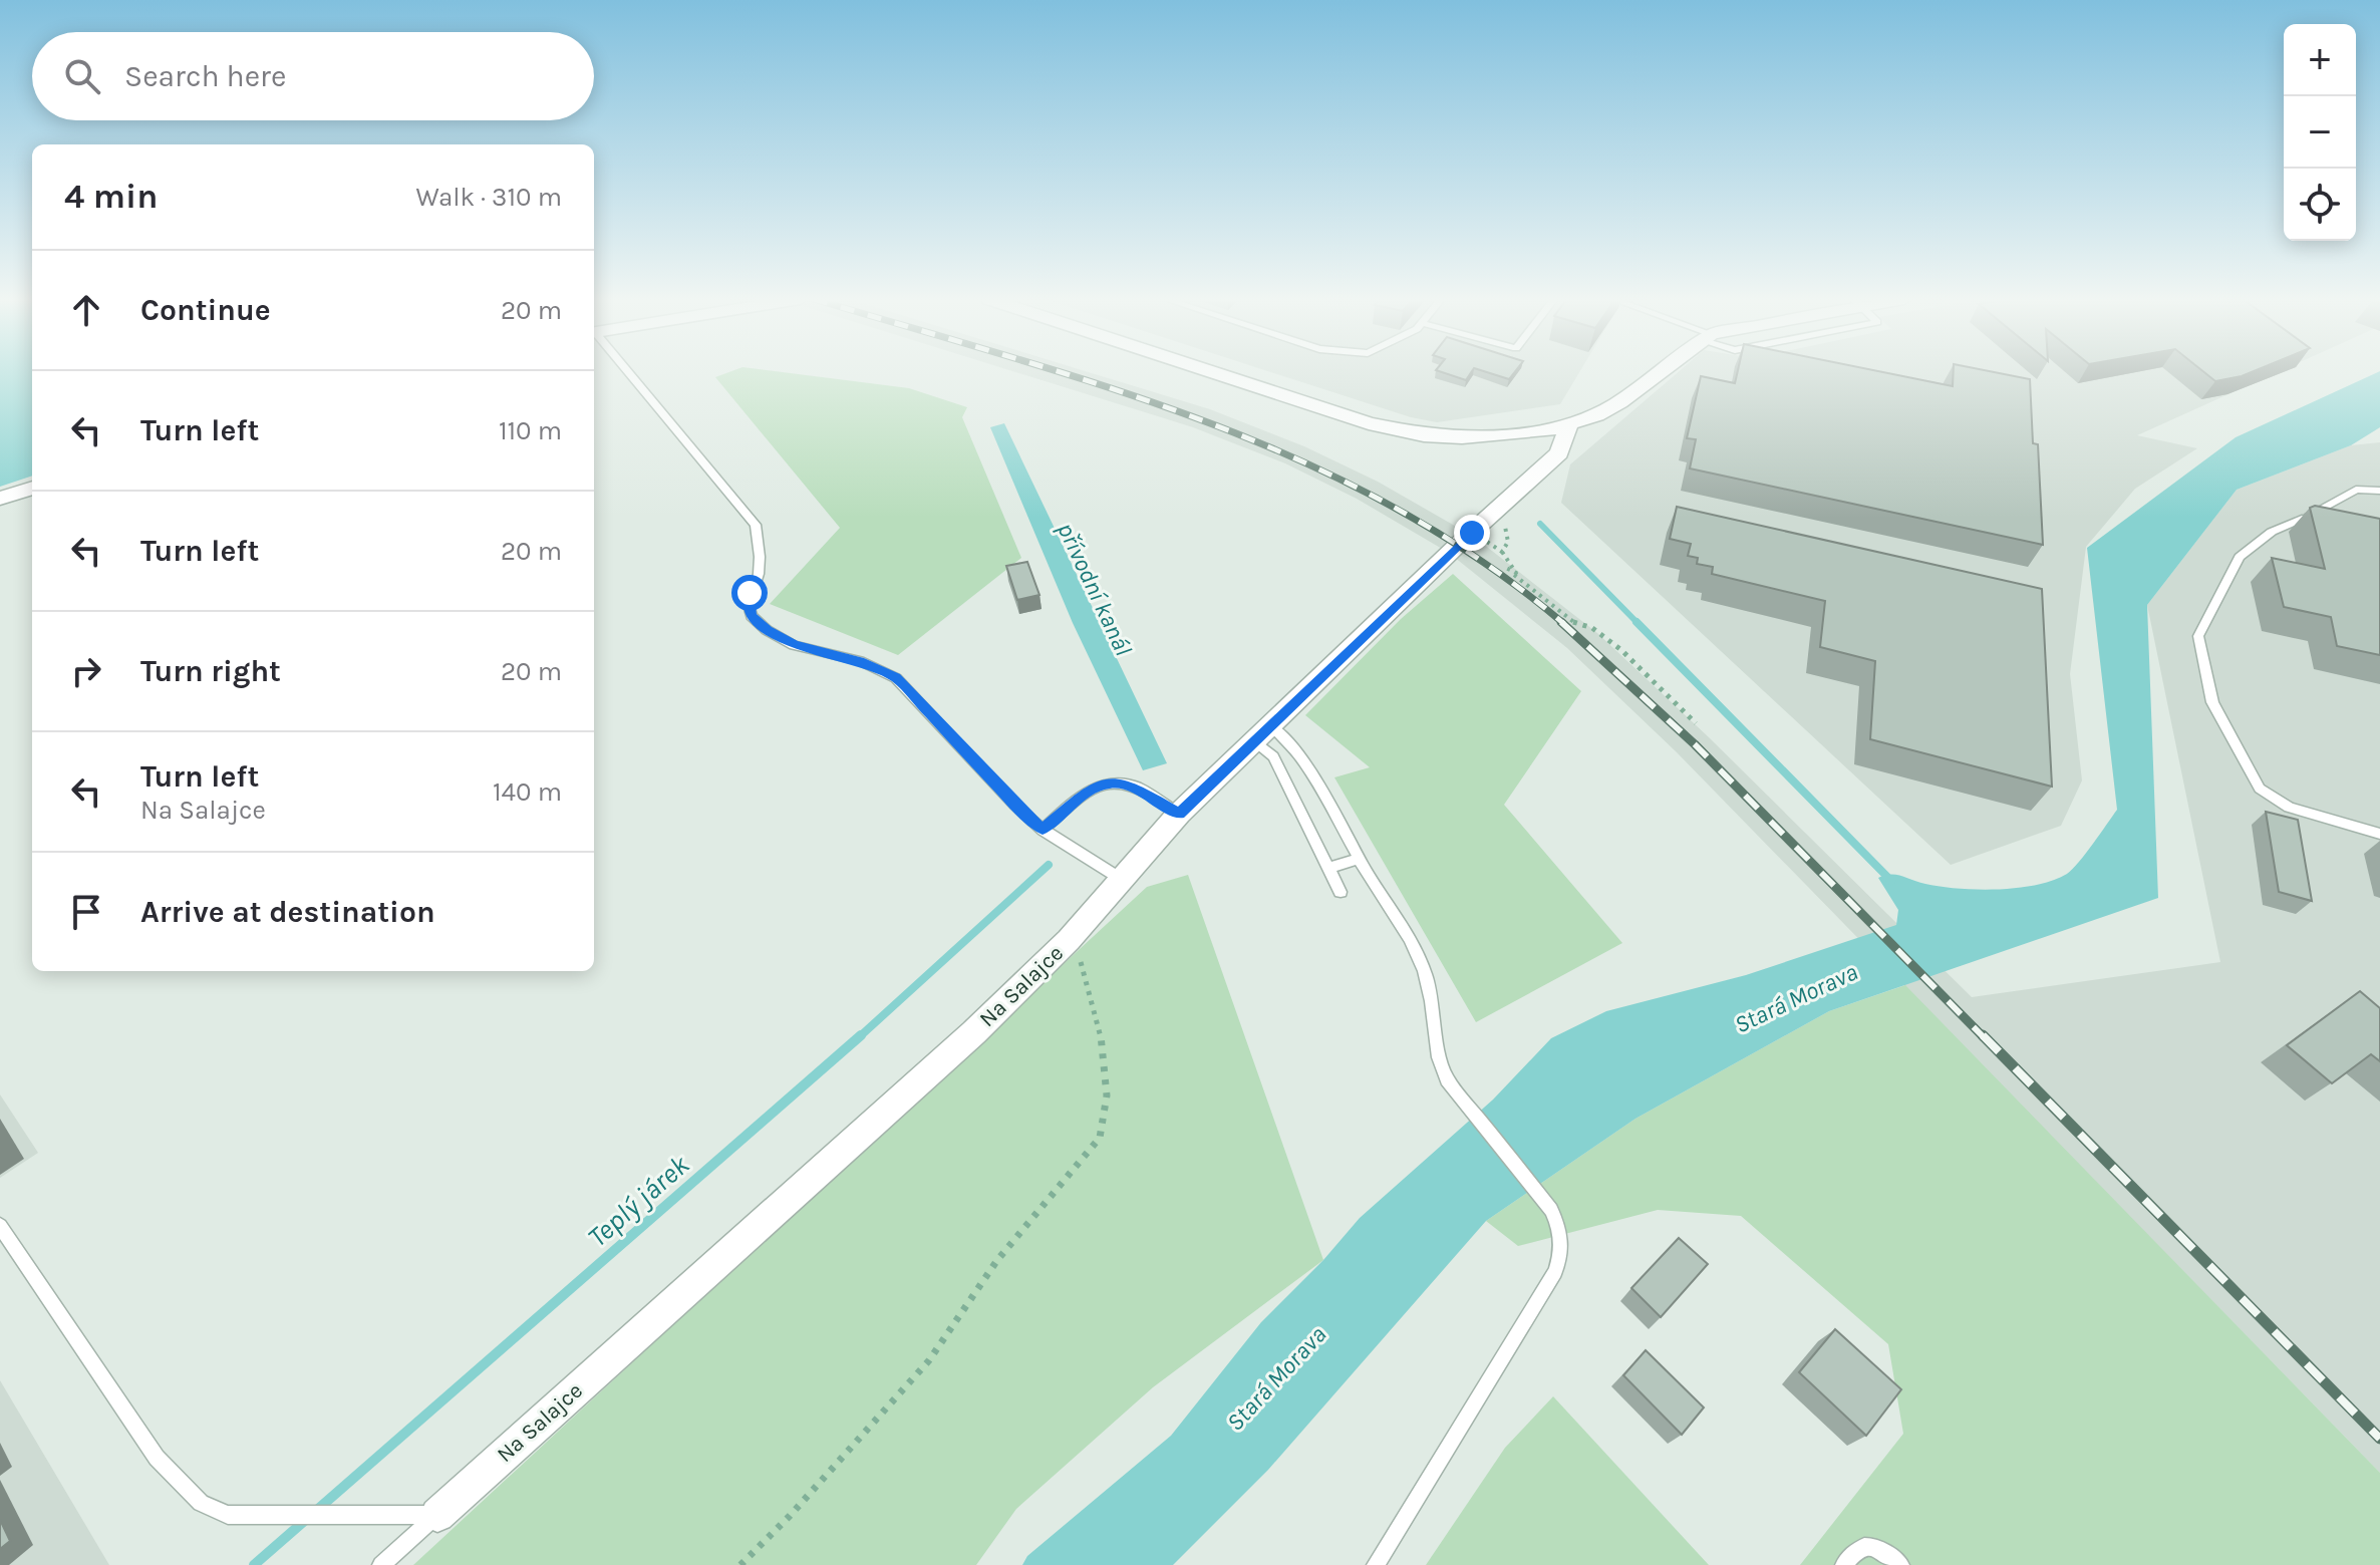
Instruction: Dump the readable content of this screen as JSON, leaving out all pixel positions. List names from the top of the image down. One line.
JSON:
{"streets":{"street":["Na Salajce"]},"water":["přívodní kanál","Stará Morava","Teplý járek"],"page":{"map_buttons":["+","−"],"search":"Search here","heading":["4 min","Walk · 310 m"],"list":[["Continue","20 m"],["Turn left","110 m"],["Turn left","20 m"],["Turn right","20 m"],["Turn left","Na Salajce","140 m"],"Arrive at destination"]}}
